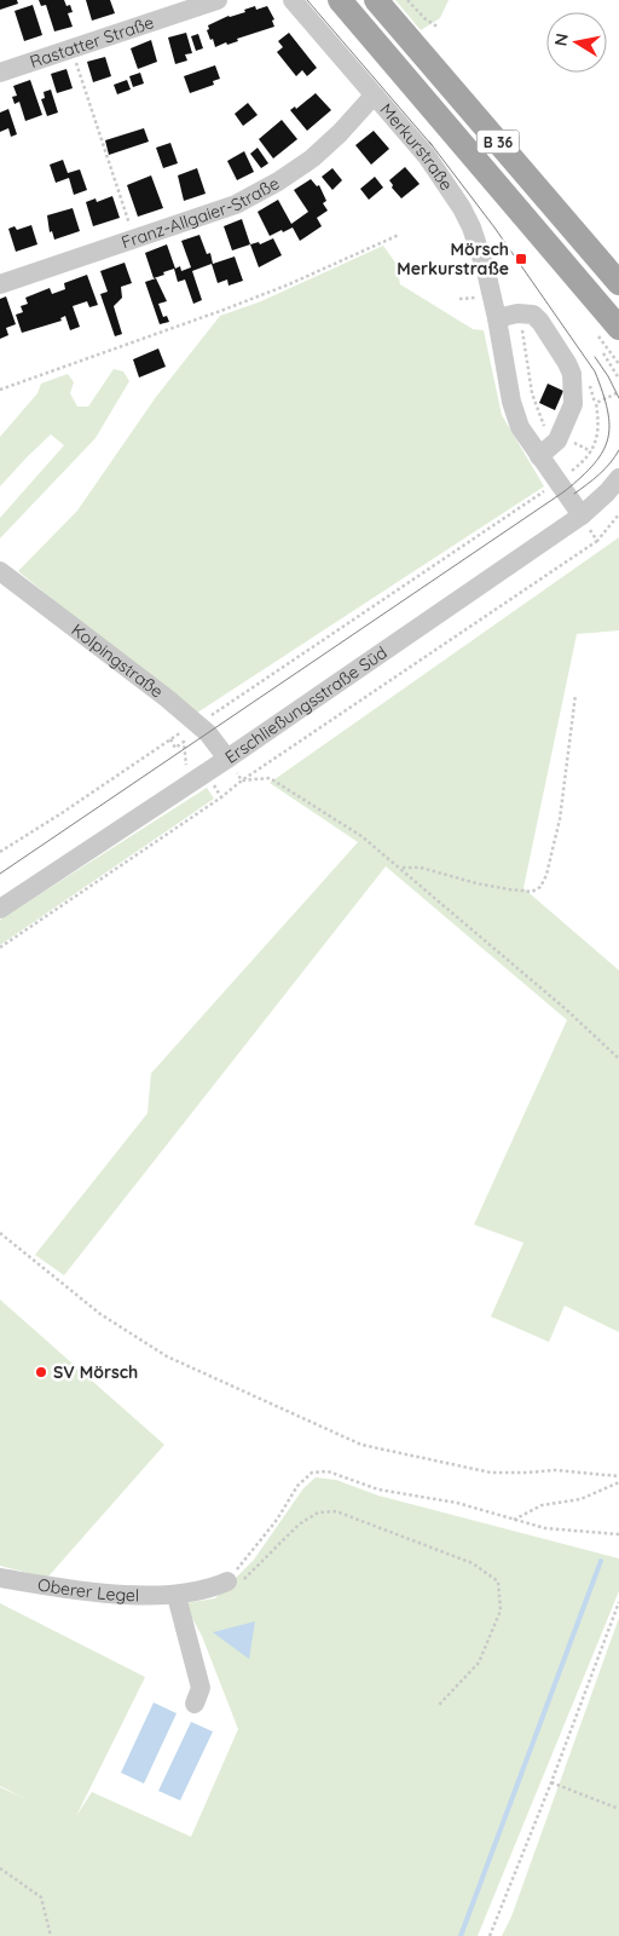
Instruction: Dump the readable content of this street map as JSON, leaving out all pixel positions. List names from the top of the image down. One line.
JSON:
{"streets":{"main road":["B 36"],"street":["Rastatter Straße","Merkurstraße","Franz-Allgaier-Straße","Kolpingstraße","Erschließungsstraße Süd","Oberer Legel"]},"crossings":[["Merkurstraße","Franz-Allgaier-Straße"],["Merkurstraße","Erschließungsstraße Süd"],["Kolpingstraße","Erschließungsstraße Süd"]],"places":{"transit":["Mörsch Merkurstraße"],"other":["SV Mörsch"]},"north":"left"}
